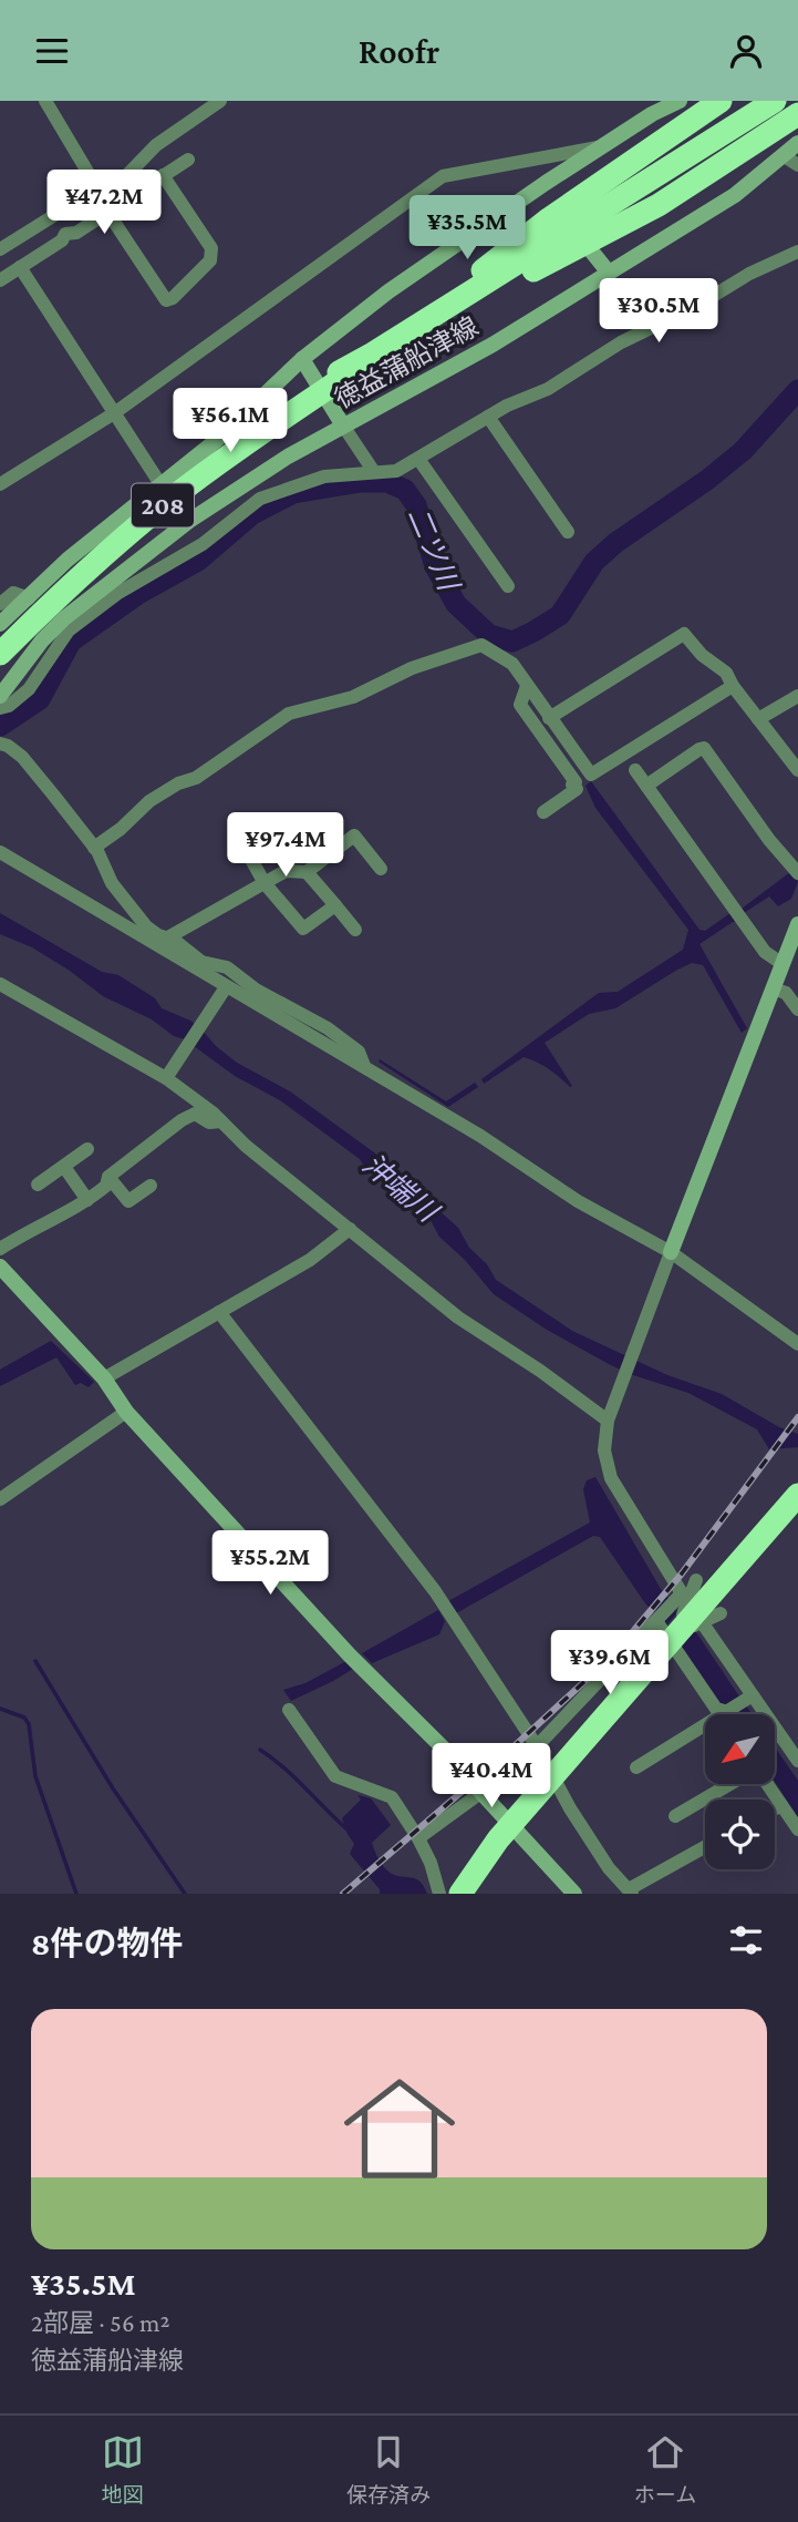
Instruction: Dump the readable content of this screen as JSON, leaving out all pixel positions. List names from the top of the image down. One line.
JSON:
{"streets":{"highway":["208"],"main road":["徳益蒲船津線"]},"water":["二ツ川","沖端川"],"north":"bottom left","page":{"header":"Roofr","price":["¥47.2M","¥35.5M","¥30.5M","¥56.1M","¥97.4M","¥55.2M","¥39.6M","¥40.4M"],"heading":"8件の物件","list":[{"name":"¥35.5M","note":"2部屋 · 56 m² · 徳益蒲船津線"}],"tabs":["地図","保存済み","ホーム"]}}
